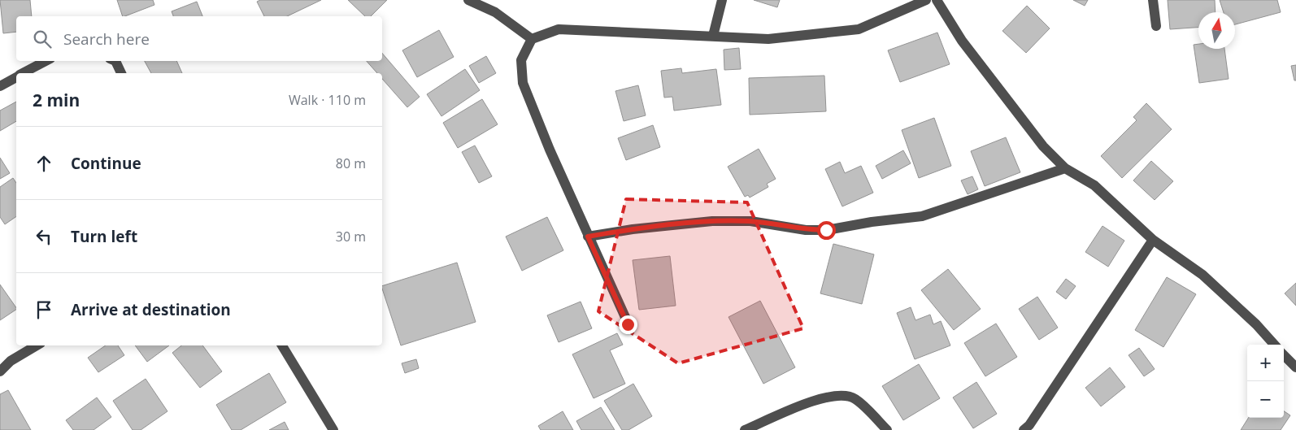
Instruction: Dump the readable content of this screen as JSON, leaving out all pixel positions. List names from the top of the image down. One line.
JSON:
{"north":"top","page":{"search":"Search here","heading":["2 min","Walk · 110 m"],"list":[["Continue","80 m"],["Turn left","30 m"],"Arrive at destination"],"map_buttons":["+","−"]}}
